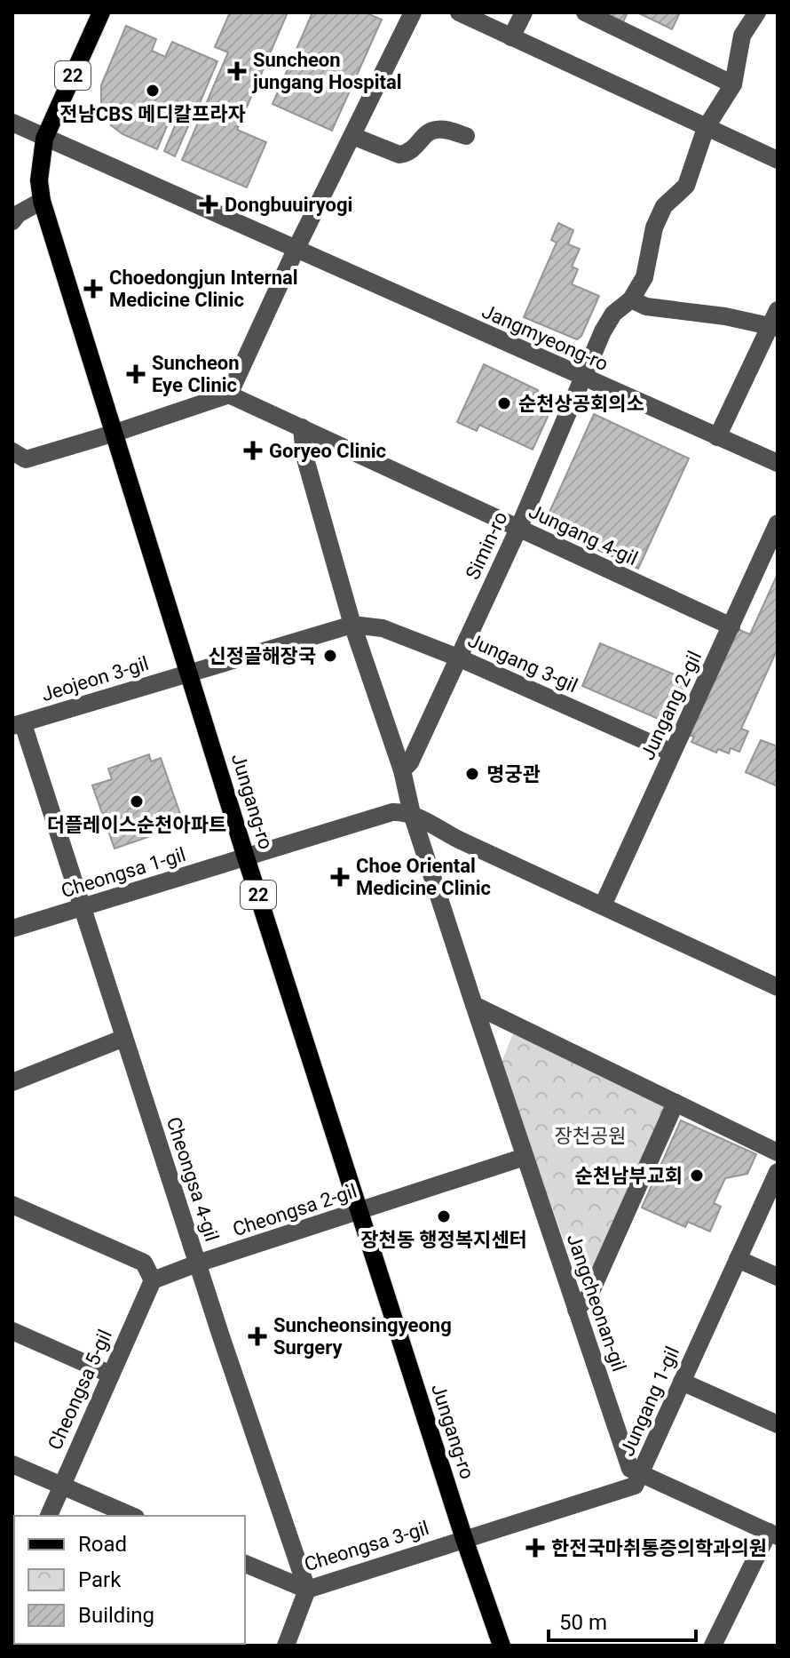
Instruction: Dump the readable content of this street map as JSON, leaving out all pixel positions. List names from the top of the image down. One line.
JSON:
{"streets":{"main road":["22","Jungang-ro"],"street":["Jangmyeong-ro","Jungang 4-gil","Simin-ro","Jungang 3-gil","Jeojeon 3-gil","Jungang 2-gil","Cheongsa 1-gil","Cheongsa 4-gil","Cheongsa 2-gil","Jangcheonan-gil","Cheongsa 5-gil","Jungang 1-gil","Cheongsa 3-gil"]},"crossings":[["Jangmyeong-ro","Simin-ro"],["Jangmyeong-ro","Jungang-ro"],["Jungang 4-gil","Simin-ro"],["Jungang 4-gil","Jungang 2-gil"],["Simin-ro","Jungang 3-gil"],["Jungang 3-gil","Jeojeon 3-gil"],["Jungang 3-gil","Jungang 2-gil"],["Jungang 3-gil","Jungang-ro"],["Jeojeon 3-gil","Jungang-ro"],["Jeojeon 3-gil","Cheongsa 4-gil"],["Jungang-ro","Cheongsa 1-gil"],["Jungang-ro","Cheongsa 2-gil"],["Jungang-ro","Jungang 1-gil"],["Jungang-ro","Cheongsa 3-gil"],["Cheongsa 1-gil","Cheongsa 4-gil"],["Cheongsa 4-gil","Cheongsa 2-gil"],["Cheongsa 4-gil","Cheongsa 3-gil"],["Cheongsa 2-gil","Jangcheonan-gil"],["Cheongsa 2-gil","Cheongsa 5-gil"],["Jangcheonan-gil","Jungang 1-gil"],["Jungang 1-gil","Cheongsa 3-gil"]],"parks":["장천공원"],"places":{"health":["Suncheon jungang Hospital","Dongbuuiryogi","Choedongjun Internal Medicine Clinic","Suncheon Eye Clinic","Goryeo Clinic","Choe Oriental Medicine Clinic","Suncheonsingyeong Surgery","한전국마취통증의학과의원"],"other":["전남CBS 메디칼프라자","순천상공회의소","신정골해장국","명궁관","더플레이스순천아파트","순천남부교회","장천동 행정복지센터"]},"legend":["Road","Park","Building"],"scale_bar":"50 m"}
